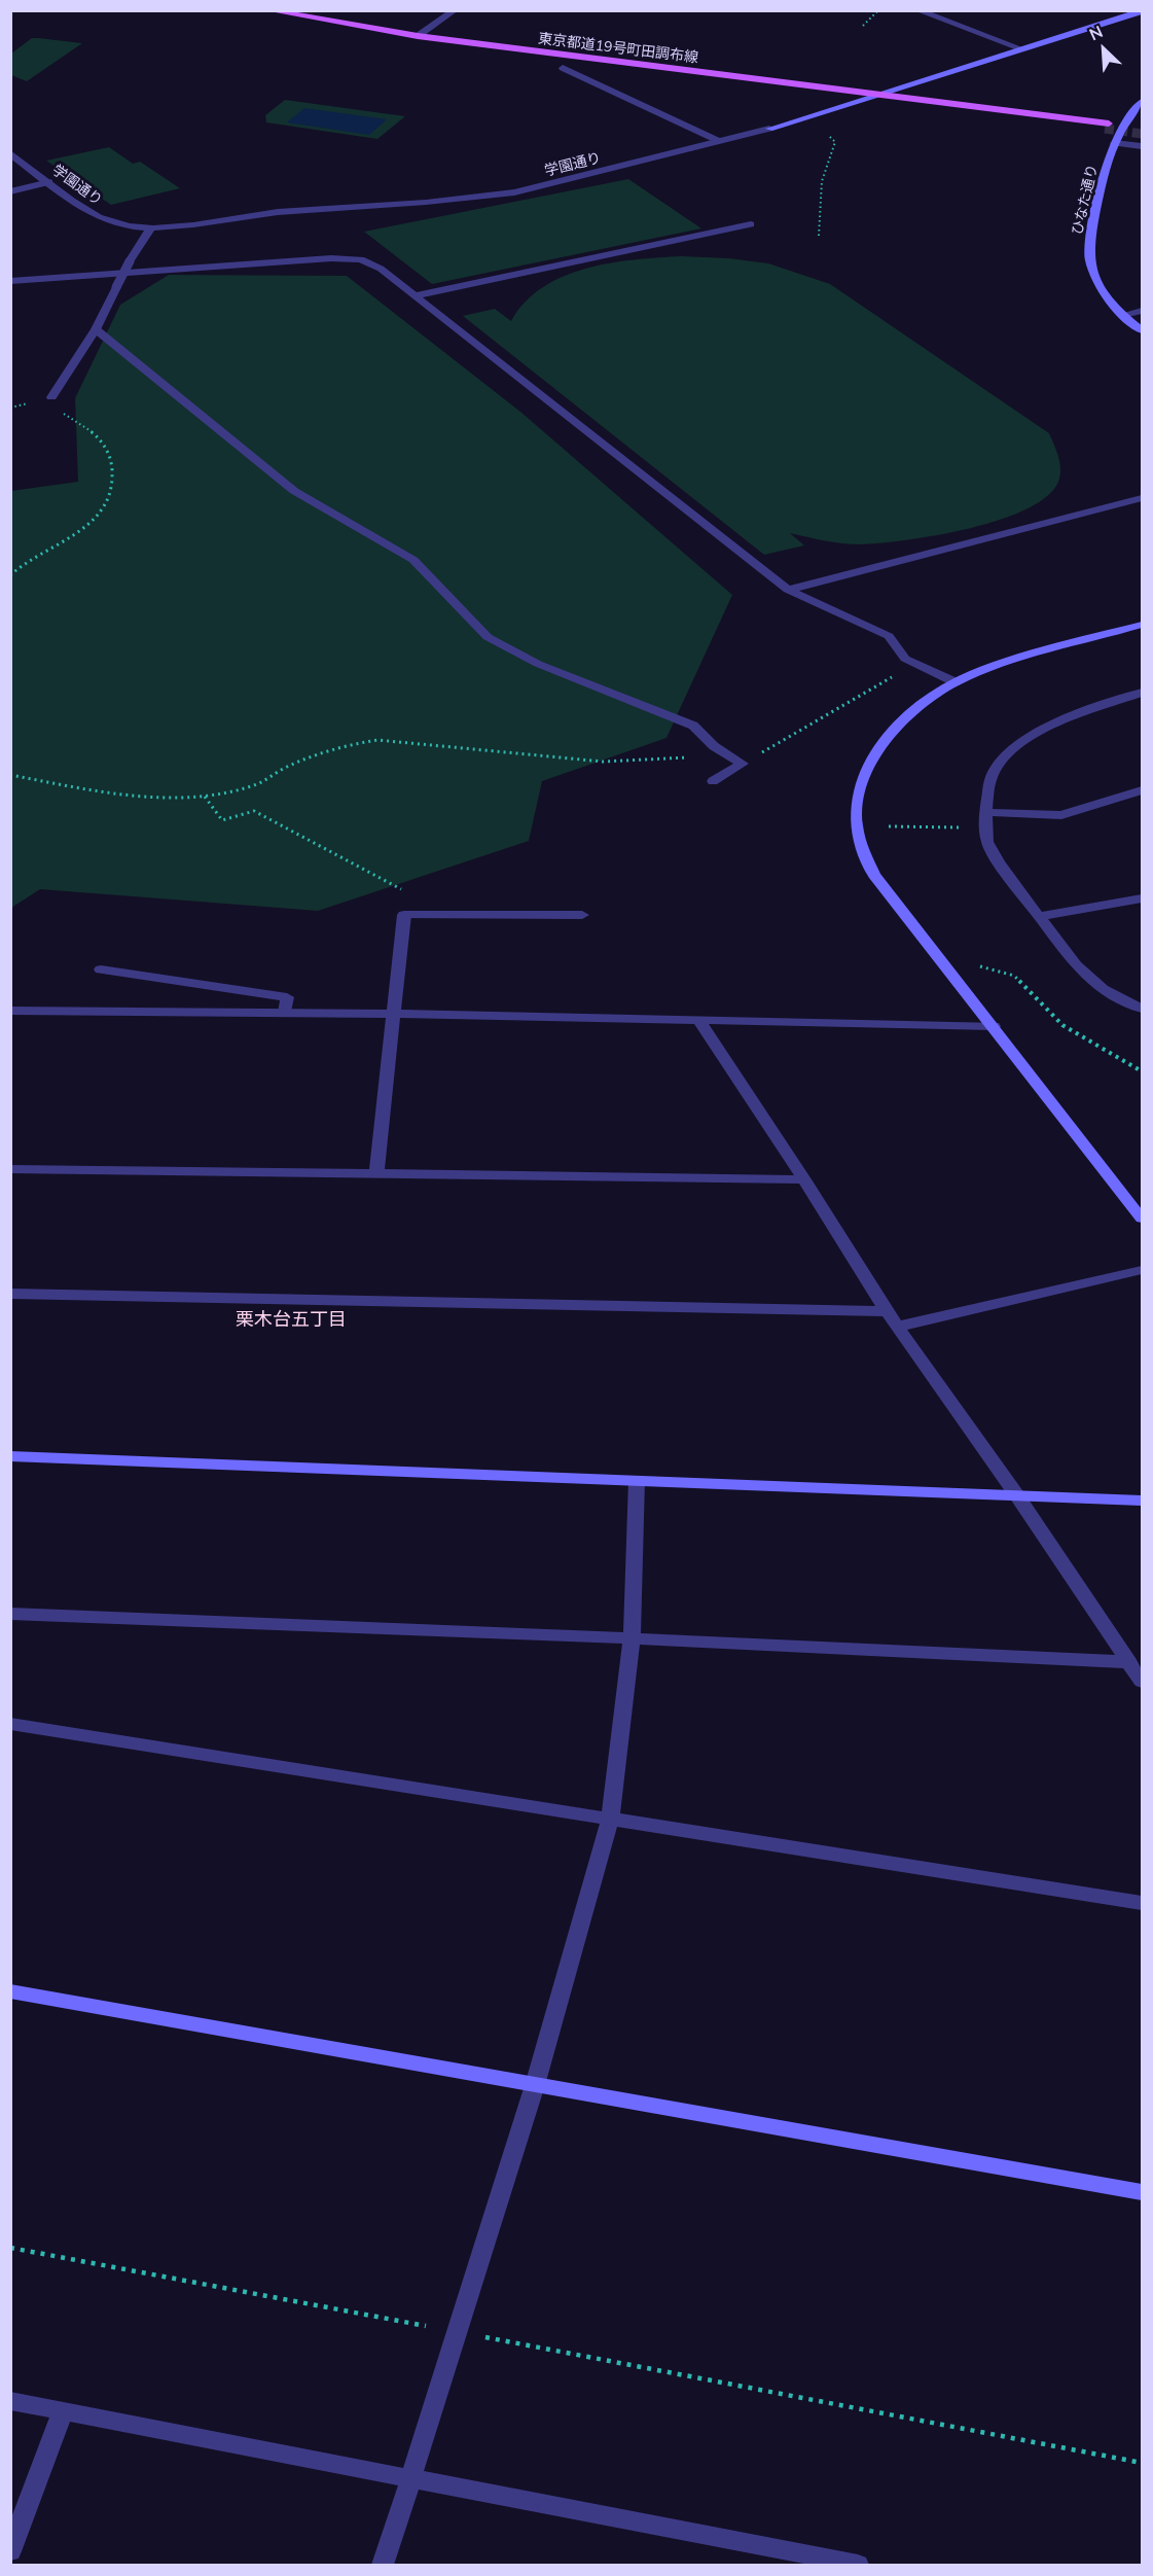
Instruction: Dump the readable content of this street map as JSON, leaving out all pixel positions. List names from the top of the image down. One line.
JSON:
{"streets":{"main road":["東京都道19号町田調布線"],"street":["学園通り","ひなた通り"]},"crossings":[["東京都道19号町田調布線","学園通り"]],"districts":["栗木台五丁目"],"north":"top left"}
